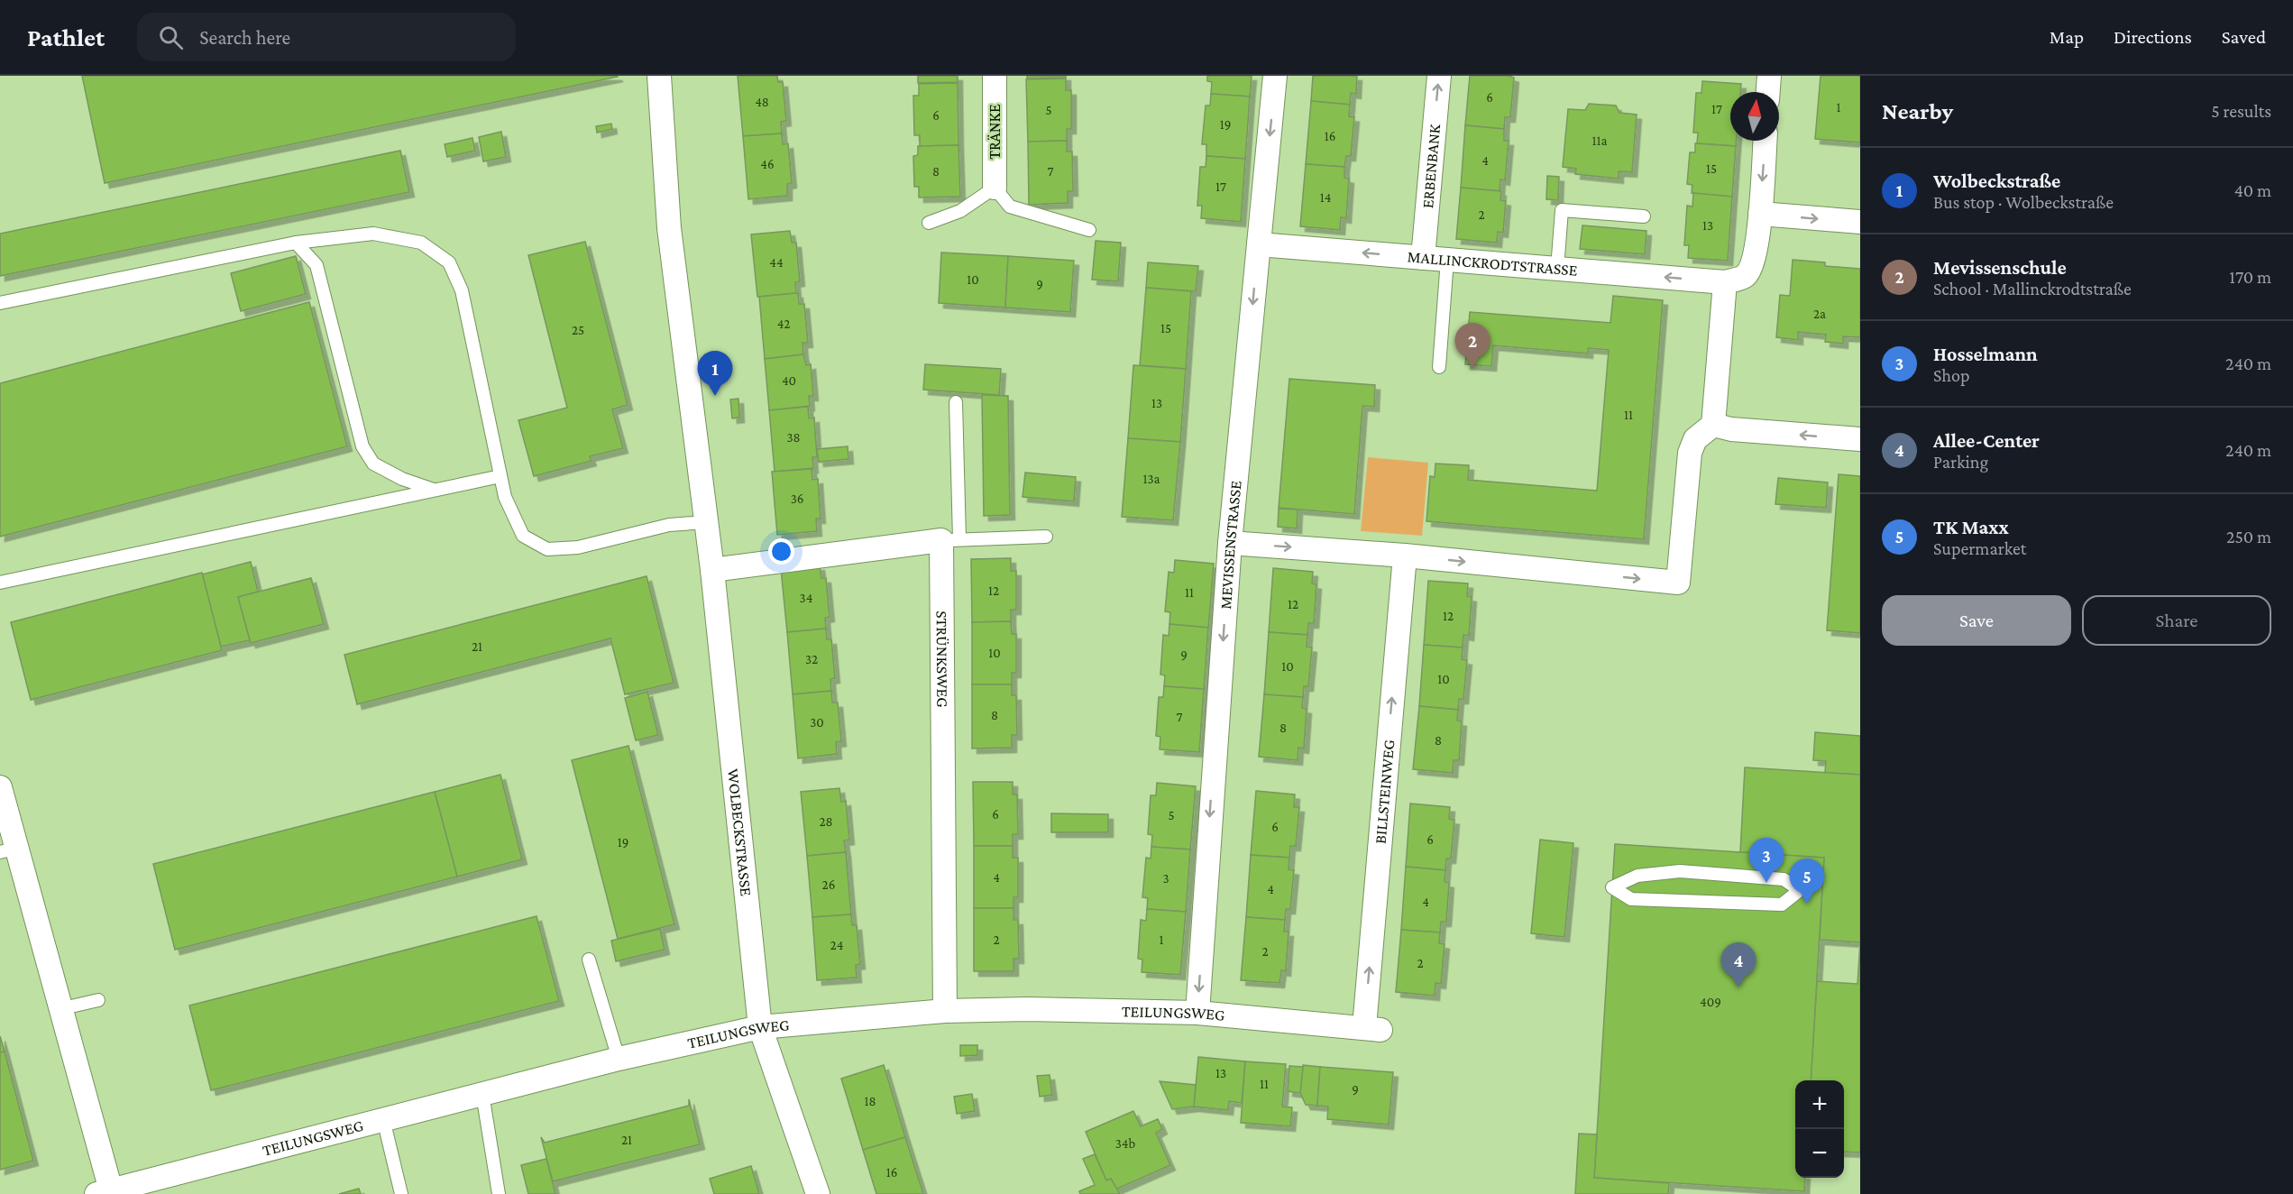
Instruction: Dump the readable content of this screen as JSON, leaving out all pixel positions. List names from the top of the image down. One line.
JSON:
{"streets":{"street":["TRÄNKE","ERBENBANK","MALLINCKRODTSTRASSE","MEVISSENSTRASSE","STRÜNKSWEG","BILLSTEINWEG","WOLBECKSTRASSE","TEILUNGSWEG"]},"crossings":[["ERBENBANK","MALLINCKRODTSTRASSE"],["MALLINCKRODTSTRASSE","MEVISSENSTRASSE"],["MEVISSENSTRASSE","TEILUNGSWEG"],["STRÜNKSWEG","TEILUNGSWEG"],["BILLSTEINWEG","TEILUNGSWEG"],["WOLBECKSTRASSE","TEILUNGSWEG"]],"one_way":["ERBENBANK","MALLINCKRODTSTRASSE","MEVISSENSTRASSE","BILLSTEINWEG"],"house_numbers":["6","48","1","17","5","6","19","16","11a","4","46","15","8","7","17","14","2","13","44","10","9","2a","42","15","25","40","13","11","38","13a","36","12","11","34","12","12","21","10","9","32","10","10","8","7","30","8","8","6","5","28","6","6","19","4","3","26","4","4","2","1","24","2","2","409","13","11","9","18","21","34b","16"],"north":"top","page":{"header":"Pathlet","search":"Search here","nav":["Map","Directions","Saved"],"heading":["Nearby","5 results"],"list":[{"mark":"1","name":"Wolbeckstraße","note":"Bus stop · Wolbeckstraße","value":"40 m"},{"mark":"2","name":"Mevissenschule","note":"School · Mallinckrodtstraße","value":"170 m"},{"mark":"3","name":"Hosselmann","note":"Shop","value":"240 m"},{"mark":"4","name":"Allee-Center","note":"Parking","value":"240 m"},{"mark":"5","name":"TK Maxx","note":"Supermarket","value":"250 m"}],"pins":["2","1","3","5","4"],"buttons":["Save","Share"],"map_buttons":["+","−"]}}
